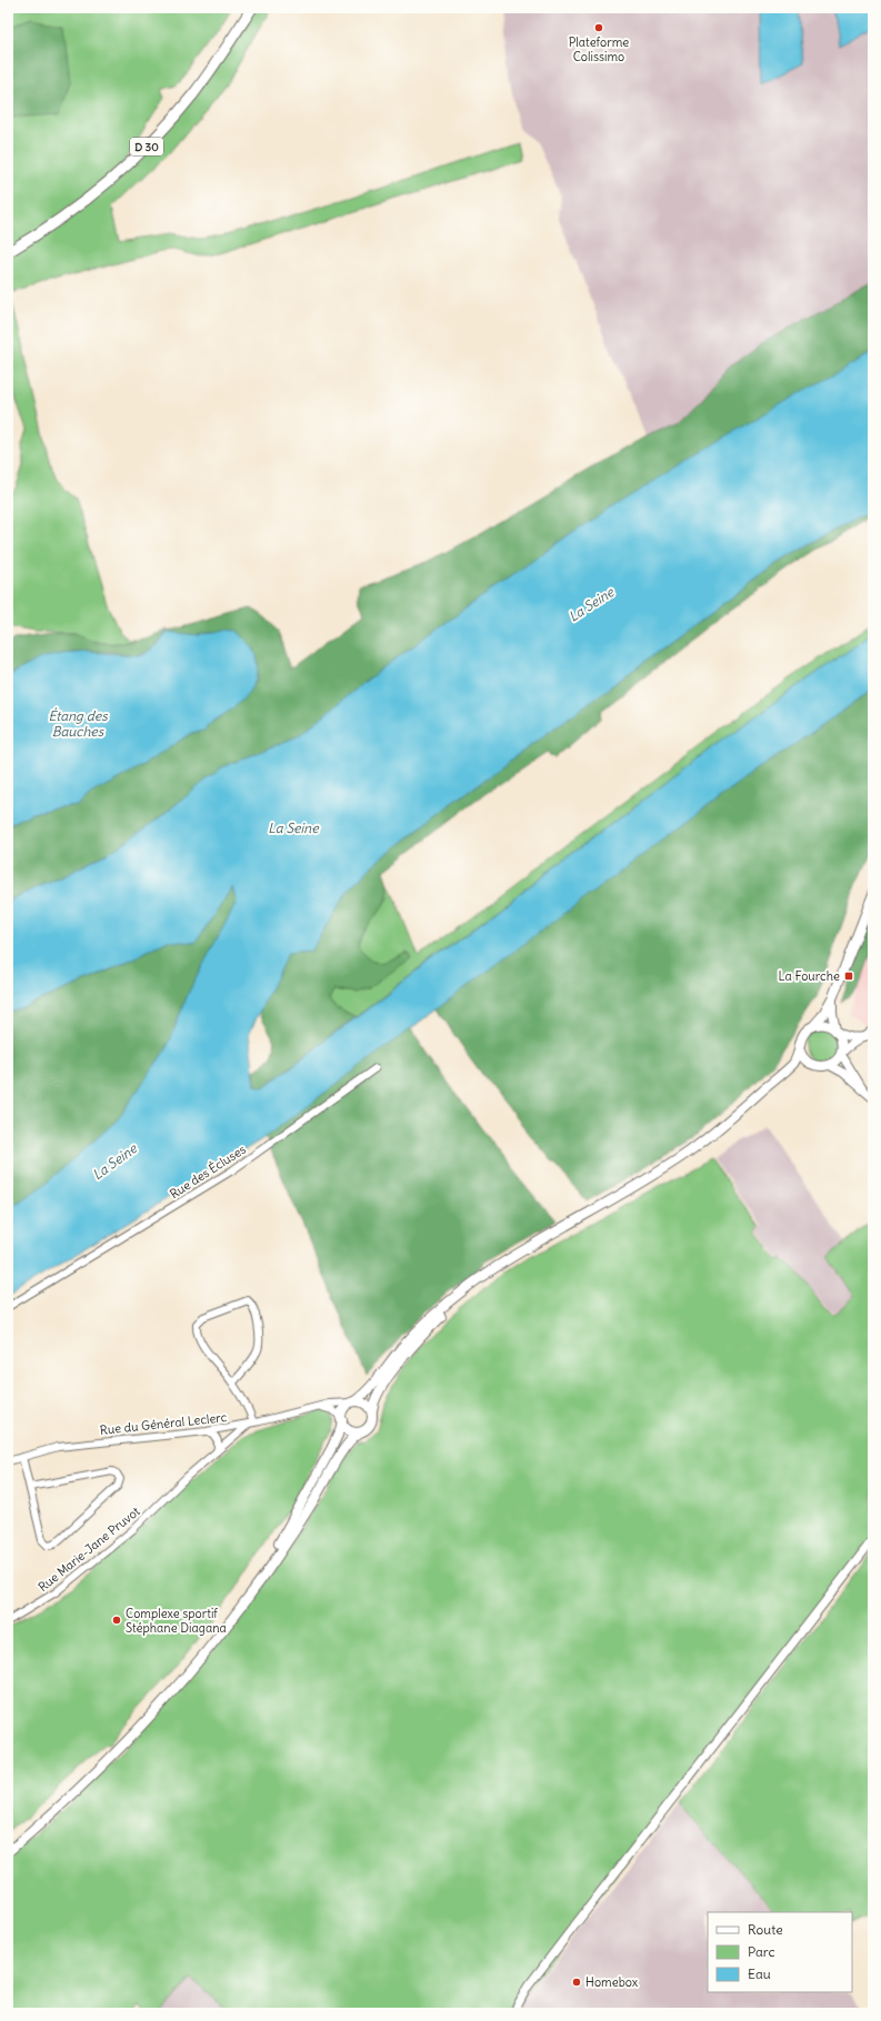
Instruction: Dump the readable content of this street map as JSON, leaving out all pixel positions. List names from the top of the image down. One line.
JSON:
{"streets":{"main road":["D 30"],"street":["Rue des Écluses","Rue du Général Leclerc","Rue Marie-Jane Pruvot"]},"crossings":[["Rue du Général Leclerc","Rue Marie-Jane Pruvot"]],"water":["La Seine","Étang des Bauches"],"places":{"other":["Plateforme Colissimo","Complexe sportif Stéphane Diagana","Homebox"],"transit":["La Fourche"]},"legend":["Route","Parc","Eau"]}
